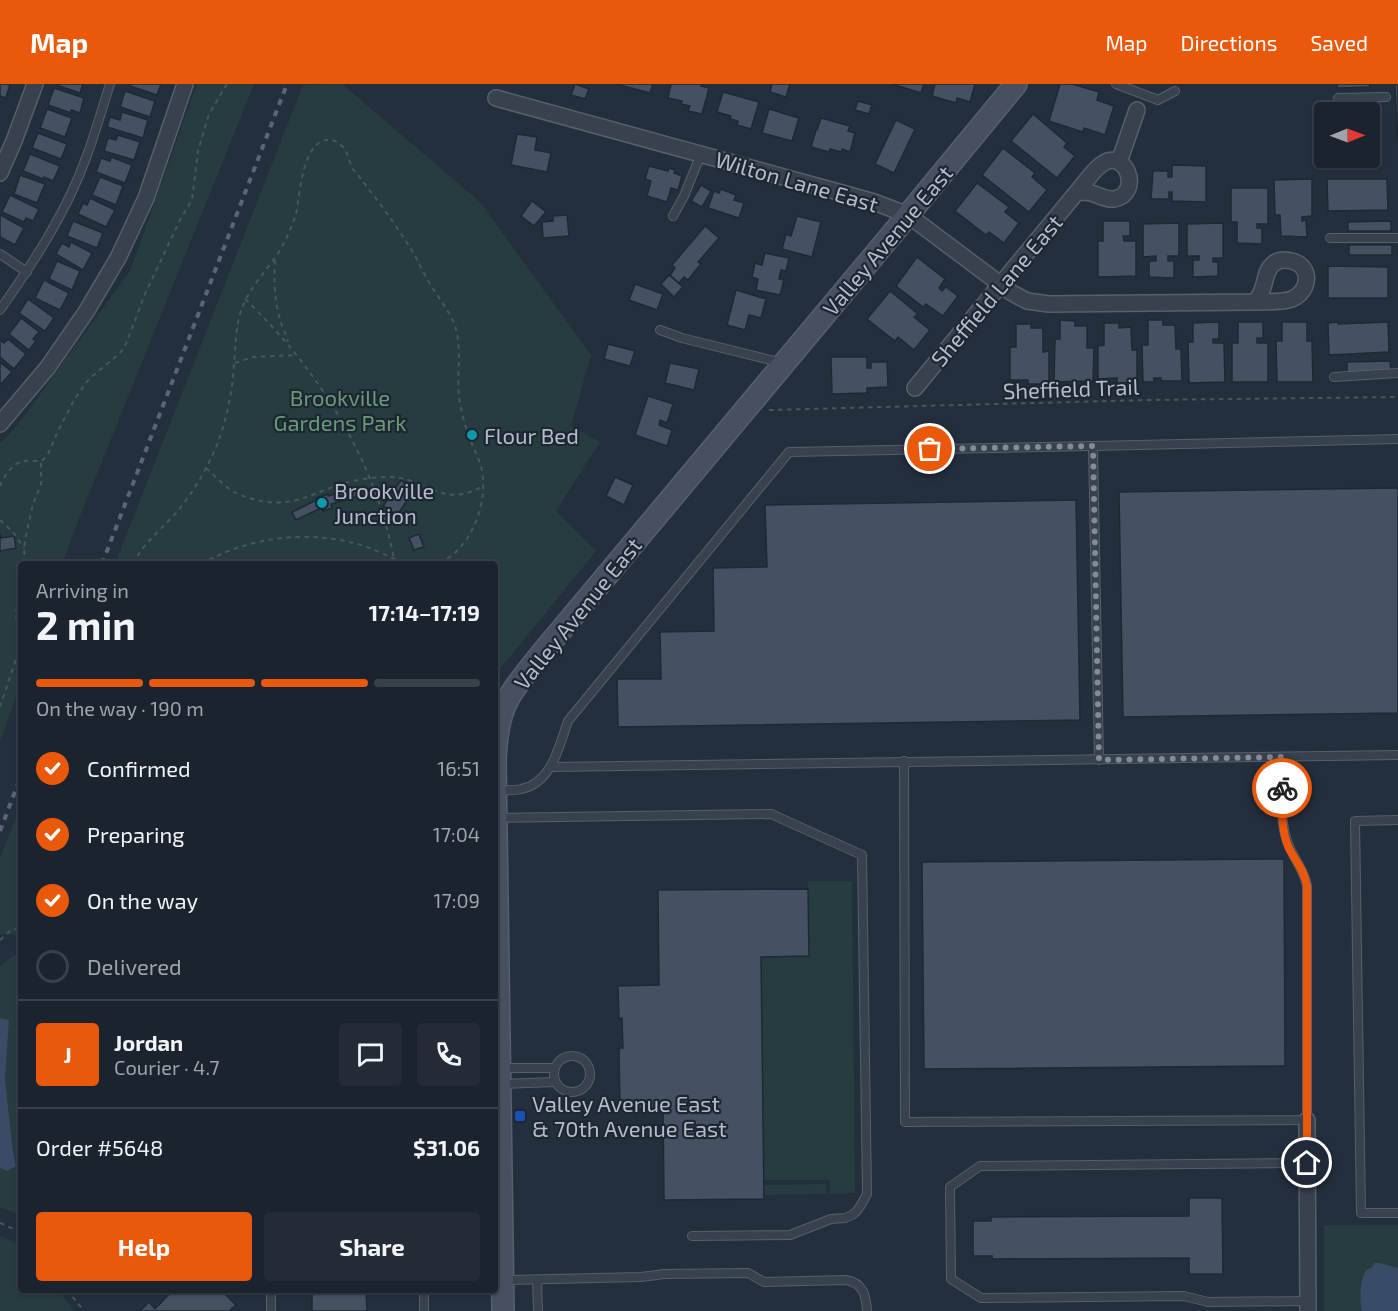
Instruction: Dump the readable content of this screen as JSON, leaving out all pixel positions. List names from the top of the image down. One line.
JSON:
{"streets":{"main road":["Valley Avenue East"],"street":["Wilton Lane East","Sheffield Lane East"],"path":["Sheffield Trail"]},"crossings":[["Wilton Lane East","Valley Avenue East"],["Wilton Lane East","Sheffield Lane East"],["Valley Avenue East","Sheffield Trail"]],"parks":["Brookville Gardens Park"],"places":{"other":["Flour Bed","Brookville Junction"],"transit":["Valley Avenue East & 70th Avenue East"]},"north":"right","page":{"header":"Map","nav":["Map","Directions","Saved"],"heading":["2 min","Arriving in","17:14–17:19"],"panel":["Jordan","Courier · 4.7","Order #5648","$31.06"],"bar":"On the way · 190 m","list":[["Confirmed","16:51"],["Preparing","17:04"],["On the way","17:09"],"Delivered"],"round":"J","buttons":["Help","Share"]}}
